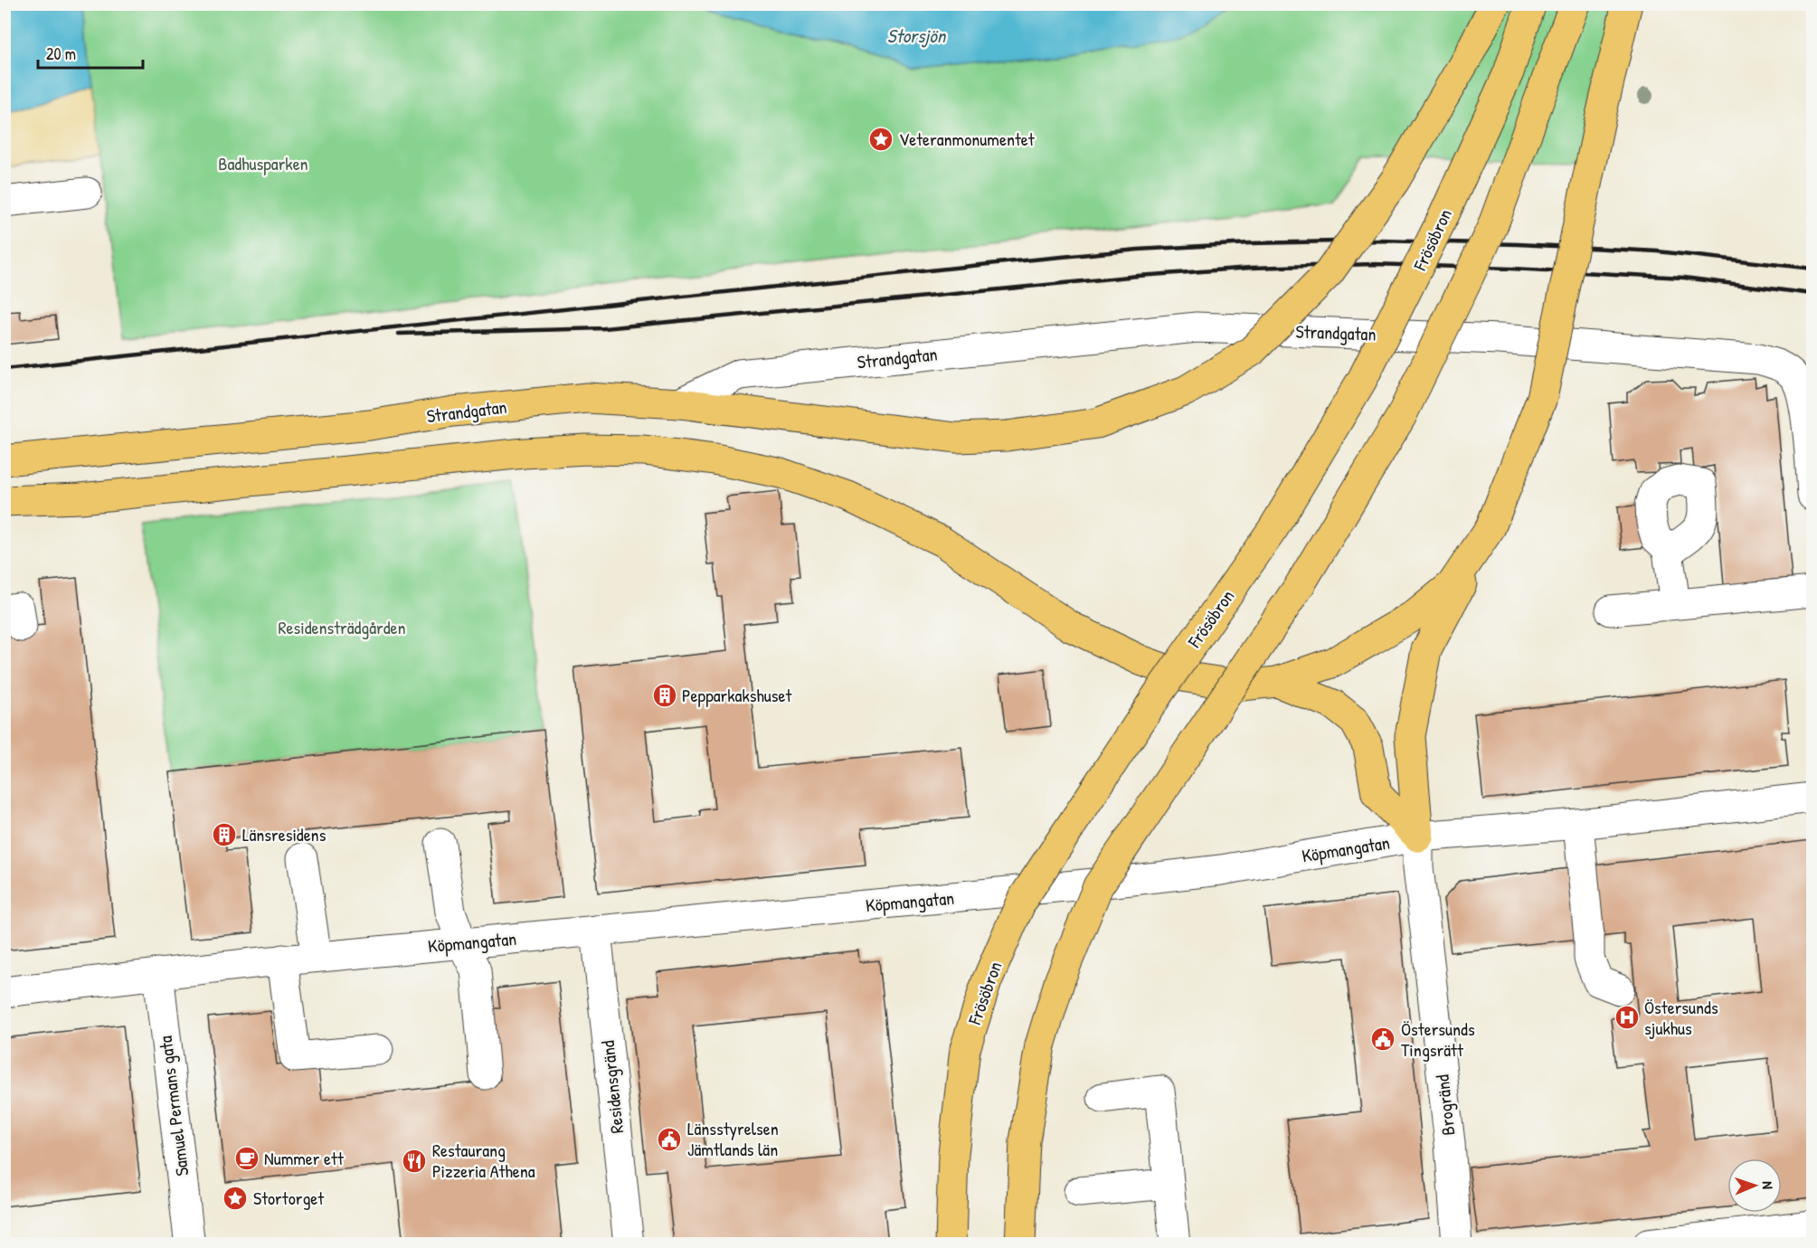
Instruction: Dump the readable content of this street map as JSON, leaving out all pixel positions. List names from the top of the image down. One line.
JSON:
{"streets":{"main road":["Frösöbron","Strandgatan"],"street":["Köpmangatan","Residensgränd","Brogränd","Samuel Permans gata"]},"crossings":[["Köpmangatan","Residensgränd"],["Köpmangatan","Brogränd"],["Köpmangatan","Samuel Permans gata"]],"water":["Storsjön"],"parks":["Badhusparken","Residensträdgården"],"places":{"place":["Veteranmonumentet","Stortorget"],"building":["Pepparkakshuset","Länsresidens"],"hospital":["Östersunds sjukhus"],"public building":["Östersunds Tingsrätt","Länsstyrelsen Jämtlands län"],"cafe":["Nummer ett"],"restaurant":["Restaurang Pizzeria Athena"]},"scale_bar":"20 m","north":"right"}
